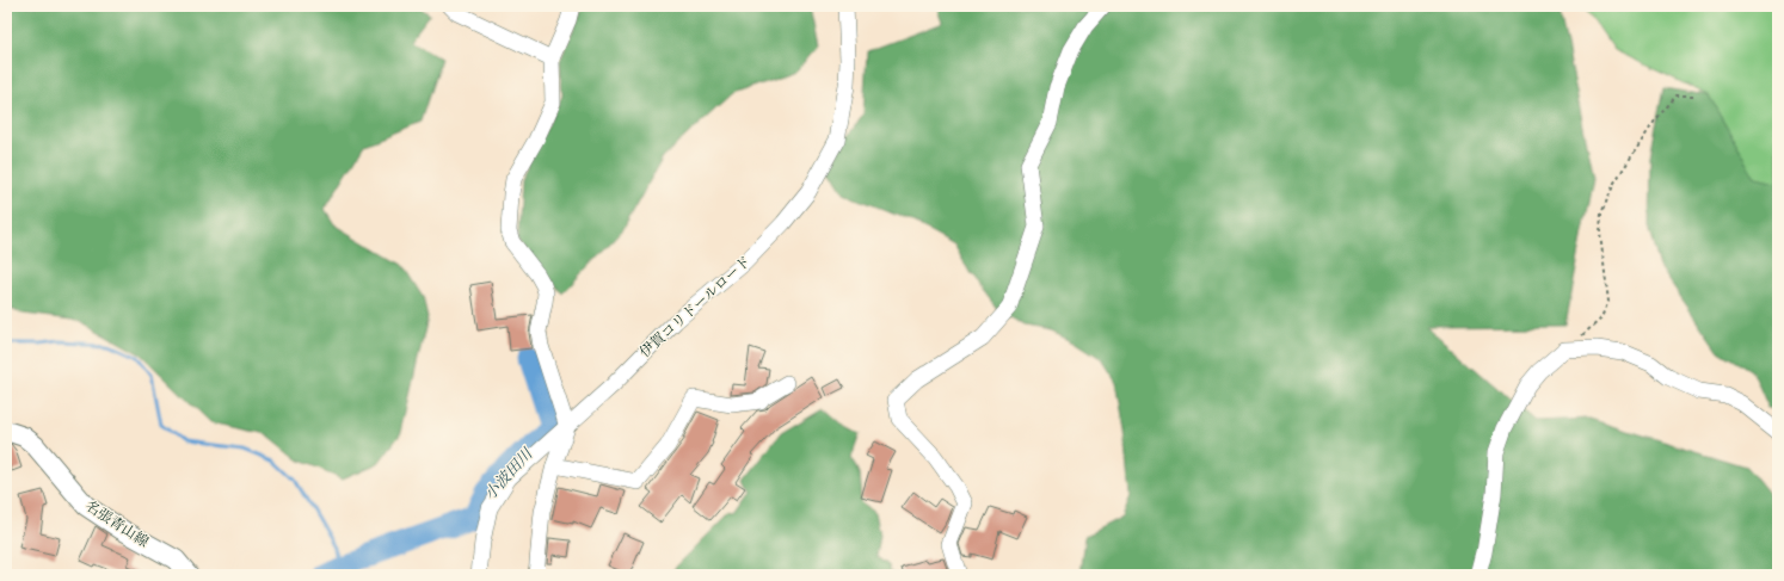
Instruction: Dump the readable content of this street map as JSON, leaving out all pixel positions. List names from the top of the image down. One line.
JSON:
{"streets":{"main road":["名張青山線"],"street":["伊賀コリドールロード"]},"water":["小波田川"]}
